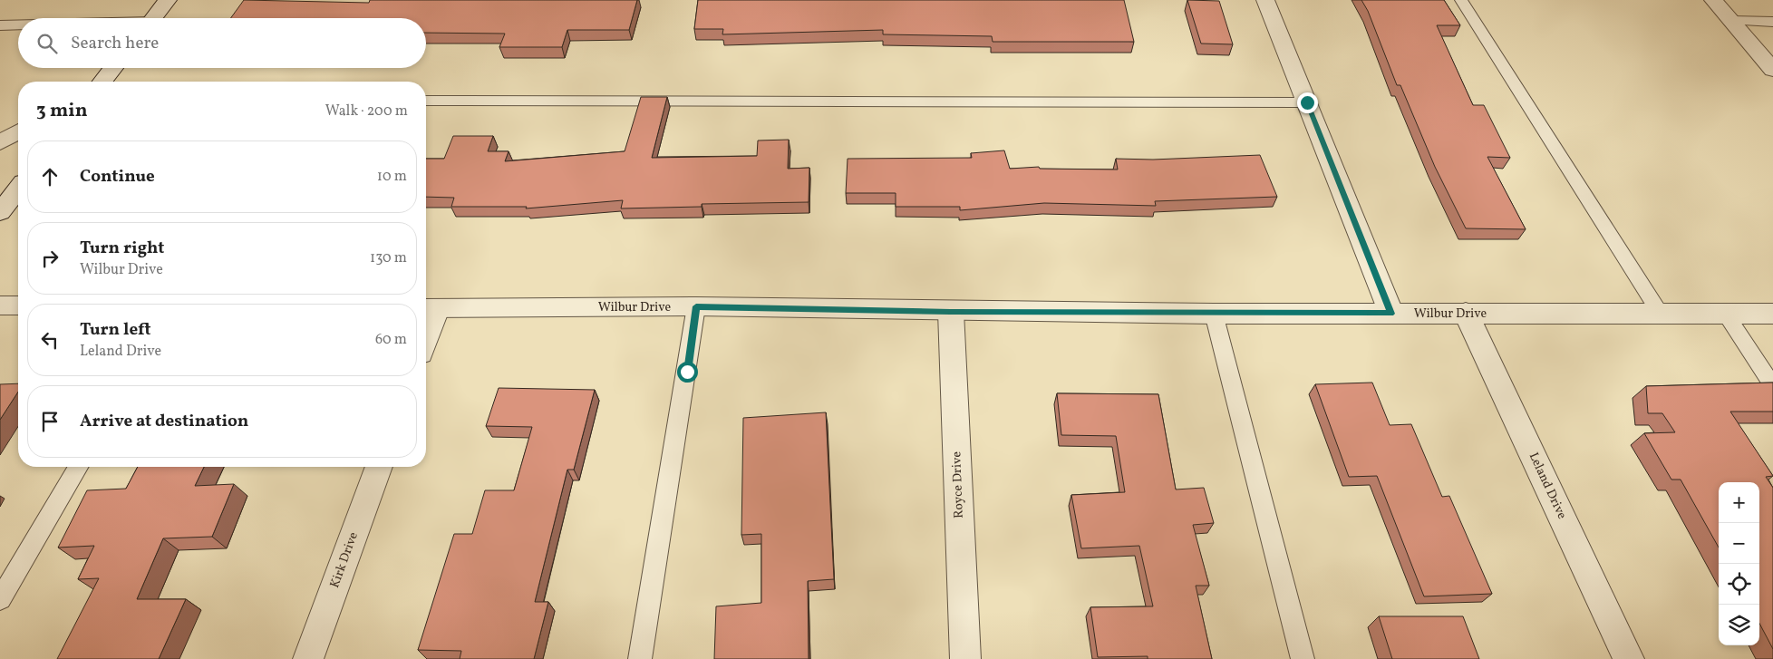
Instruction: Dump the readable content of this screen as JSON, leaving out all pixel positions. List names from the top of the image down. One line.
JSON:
{"streets":{"street":["Wilbur Drive","Royce Drive","Leland Drive","Kirk Drive"]},"crossings":[["Wilbur Drive","Royce Drive"],["Wilbur Drive","Leland Drive"]],"page":{"search":"Search here","heading":["3 min","Walk · 200 m"],"list":[["Continue","10 m"],["Turn right","Wilbur Drive","130 m"],["Turn left","Leland Drive","60 m"],"Arrive at destination"],"map_buttons":["+","−"]}}
